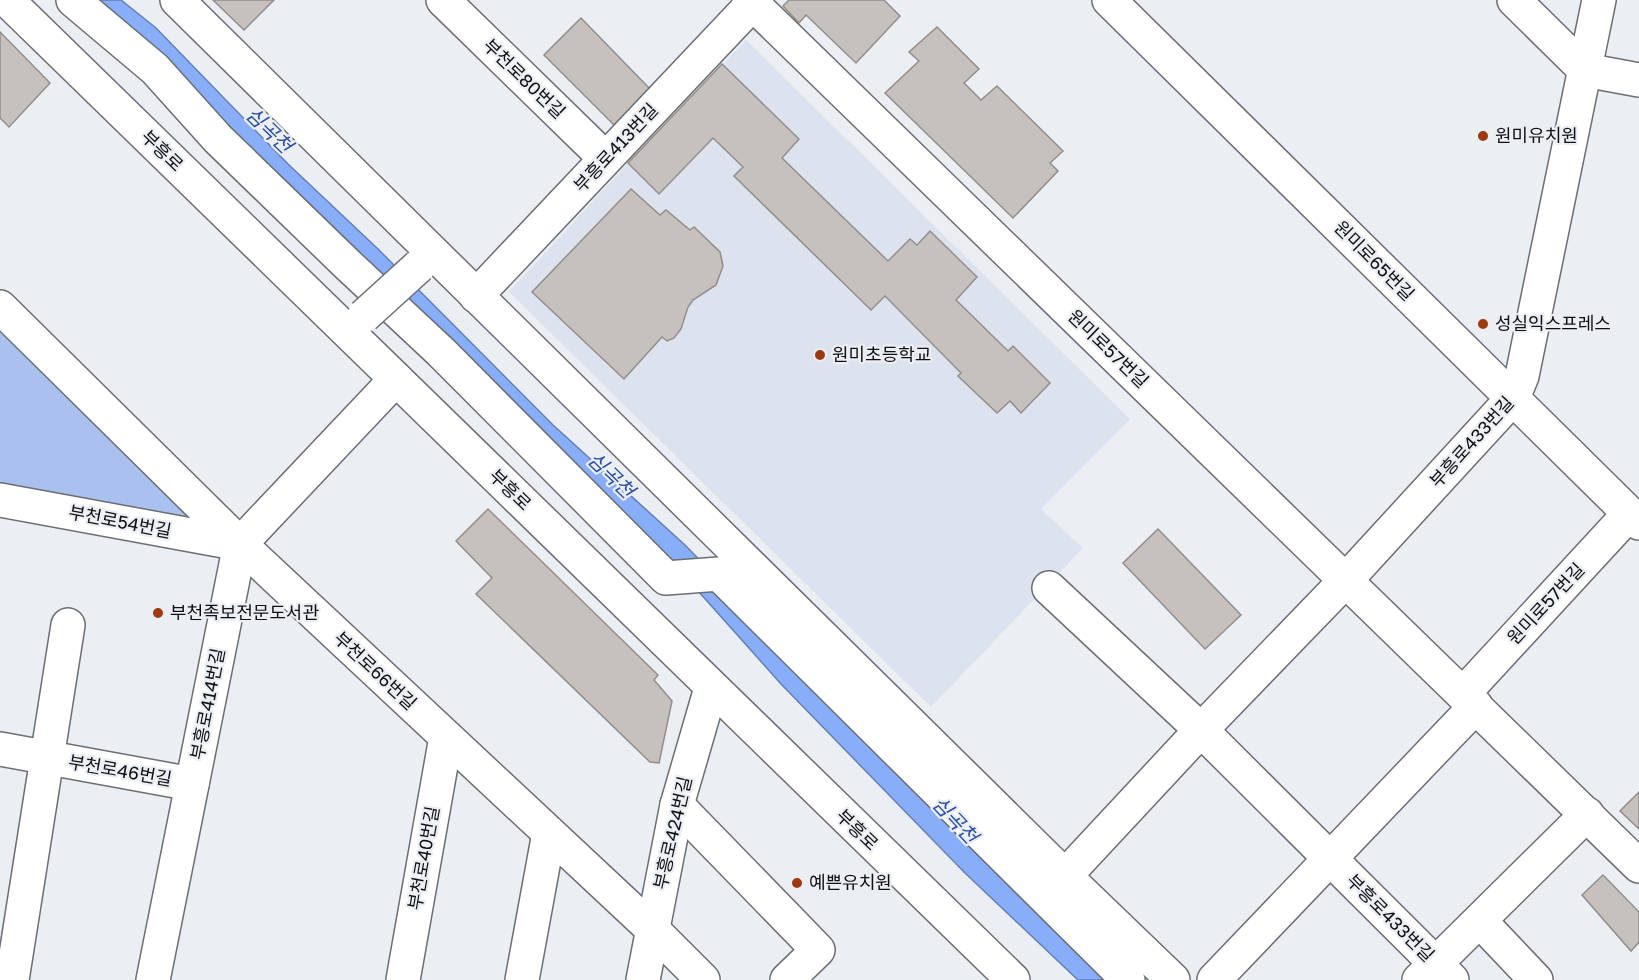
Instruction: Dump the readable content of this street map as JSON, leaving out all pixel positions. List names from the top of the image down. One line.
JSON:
{"streets":{"street":["부천로80번길","부흥로413번길","부흥로","원미로65번길","원미로57번길","부흥로433번길","부천로54번길","부천로66번길","부흥로414번길","부천로46번길","부흥로424번길","부천로40번길"]},"crossings":[["부천로80번길","부흥로413번길"],["부흥로413번길","원미로57번길"],["부흥로","부흥로424번길"],["원미로65번길","원미로57번길"],["원미로65번길","부흥로433번길"],["원미로57번길","부흥로433번길"],["부천로54번길","부천로66번길"],["부천로54번길","부흥로414번길"],["부천로66번길","부흥로414번길"],["부천로66번길","부흥로424번길"],["부천로66번길","부천로40번길"],["부흥로414번길","부천로46번길"]],"water":["심곡천"],"places":["원미유치원","성실익스프레스","원미초등학교","부천족보전문도서관","예쁜유치원"]}
